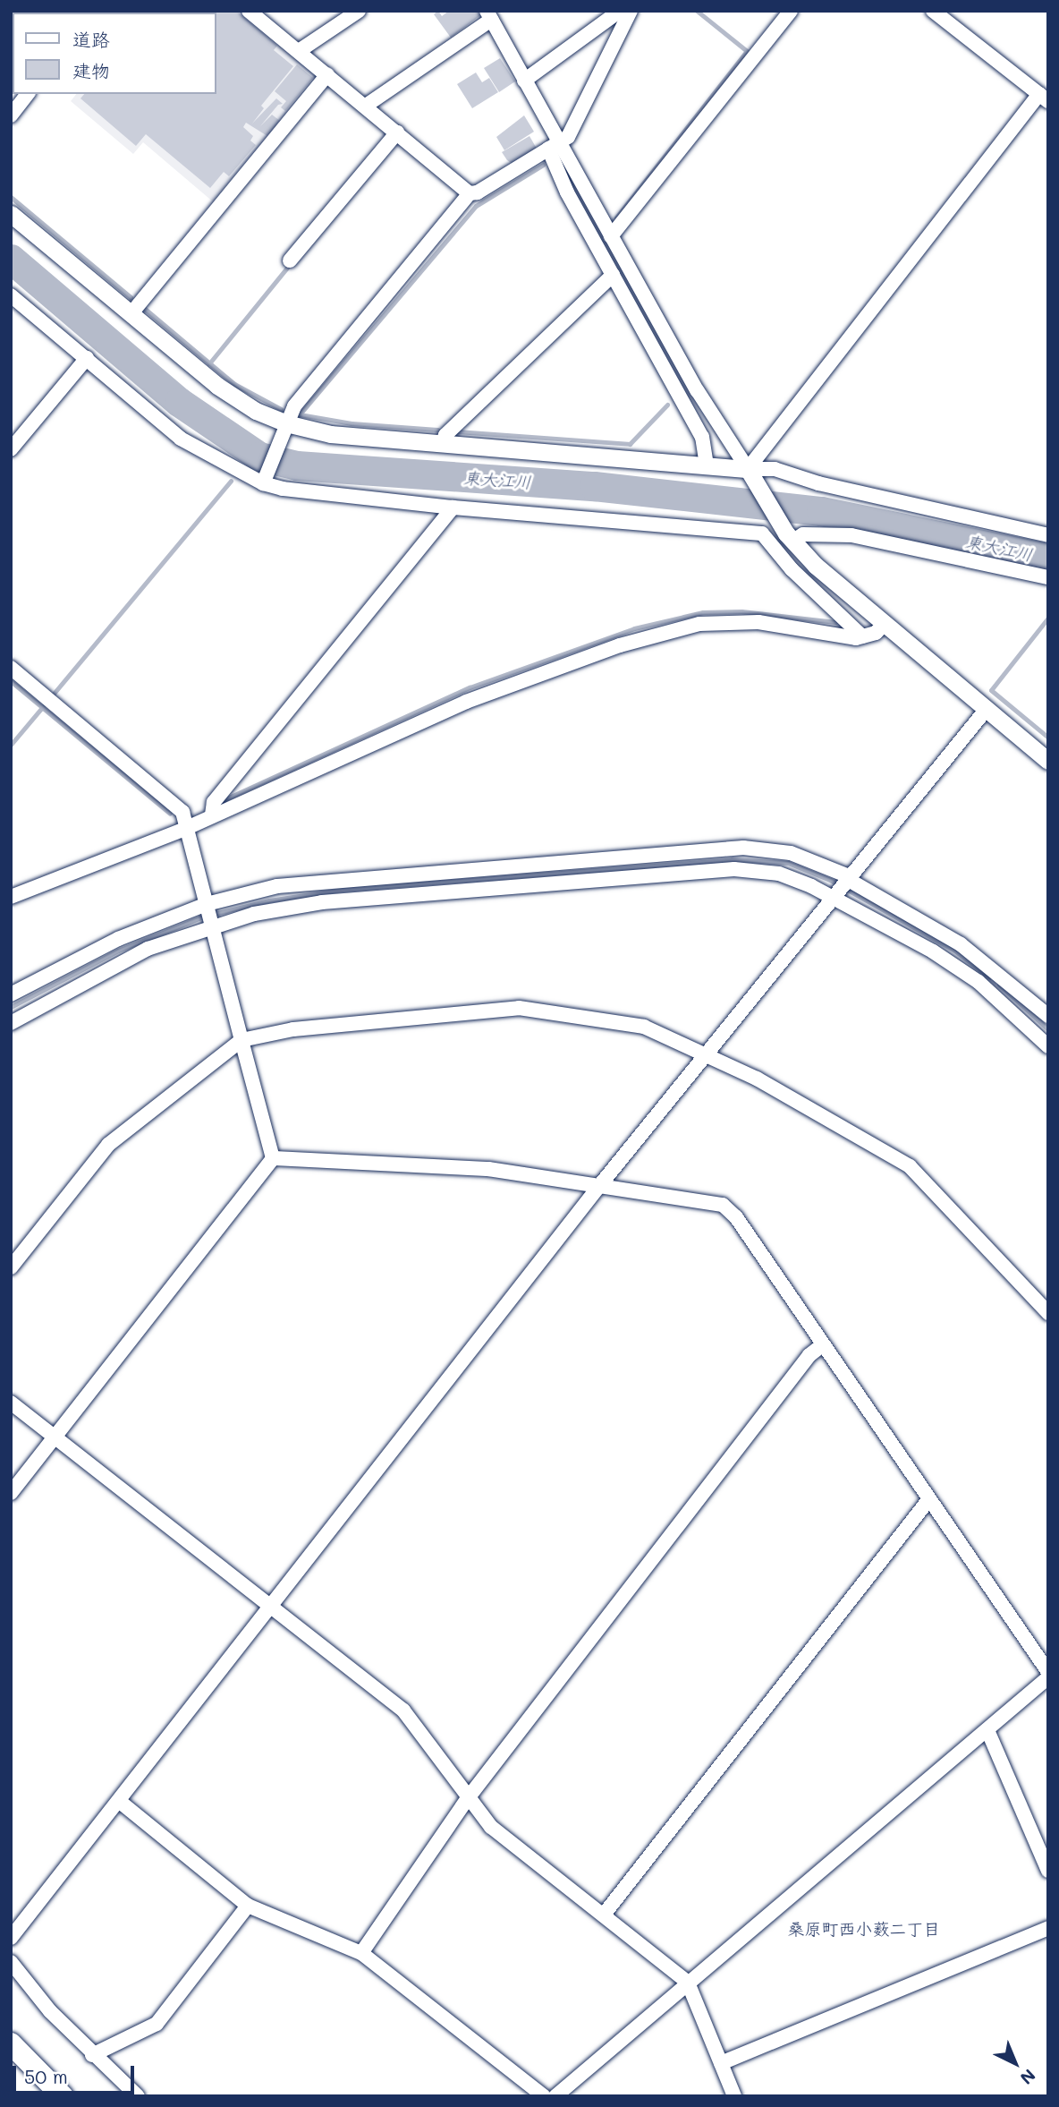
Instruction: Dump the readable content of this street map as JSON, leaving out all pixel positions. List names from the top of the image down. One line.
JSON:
{"districts":["桑原町西小薮二丁目"],"water":["東大江川"],"legend":["道路","建物"],"scale_bar":"50 m","north":"bottom right"}
